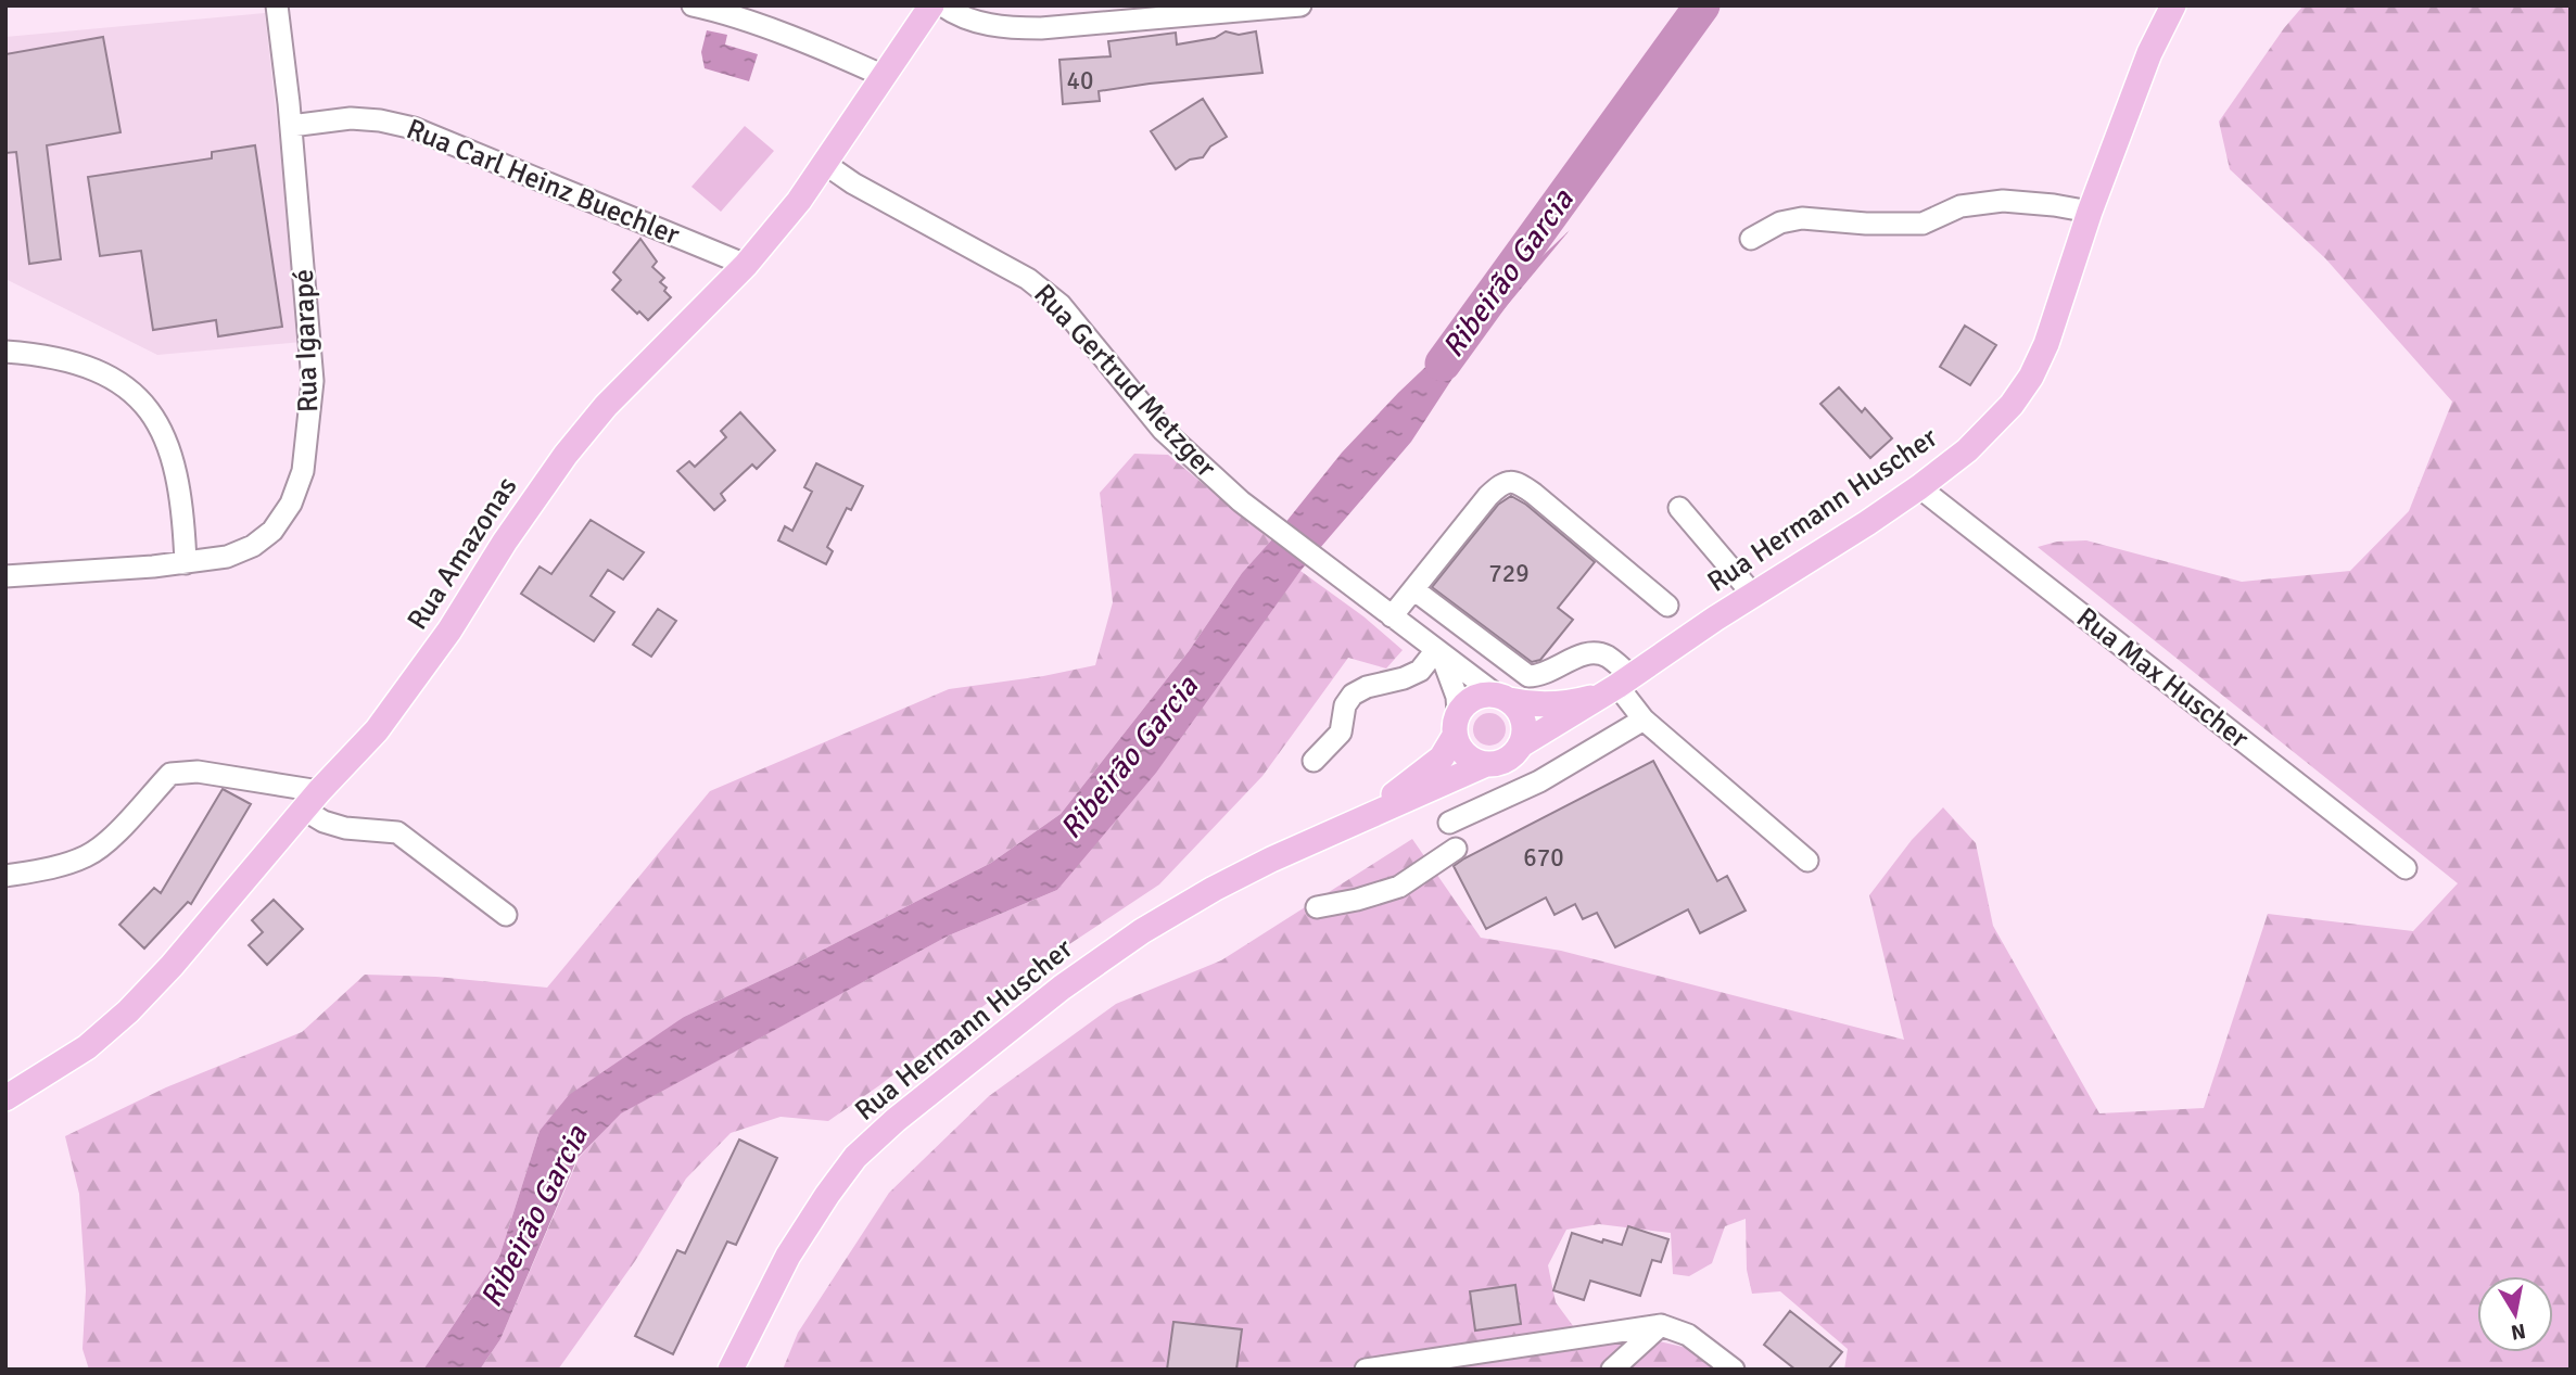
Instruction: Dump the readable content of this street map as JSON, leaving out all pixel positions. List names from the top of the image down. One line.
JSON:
{"streets":{"main road":["Rua Hermann Huscher","Rua Amazonas"],"street":["Rua Carl Heinz Buechler","Rua Igarapé","Rua Gertrud Metzger","Rua Max Huscher"]},"crossings":[["Rua Carl Heinz Buechler","Rua Igarapé"],["Rua Carl Heinz Buechler","Rua Amazonas"],["Rua Gertrud Metzger","Rua Hermann Huscher"],["Rua Gertrud Metzger","Rua Amazonas"],["Rua Hermann Huscher","Rua Max Huscher"]],"water":["Ribeirão Garcia"],"house_numbers":["40","729","670"],"north":"bottom"}
